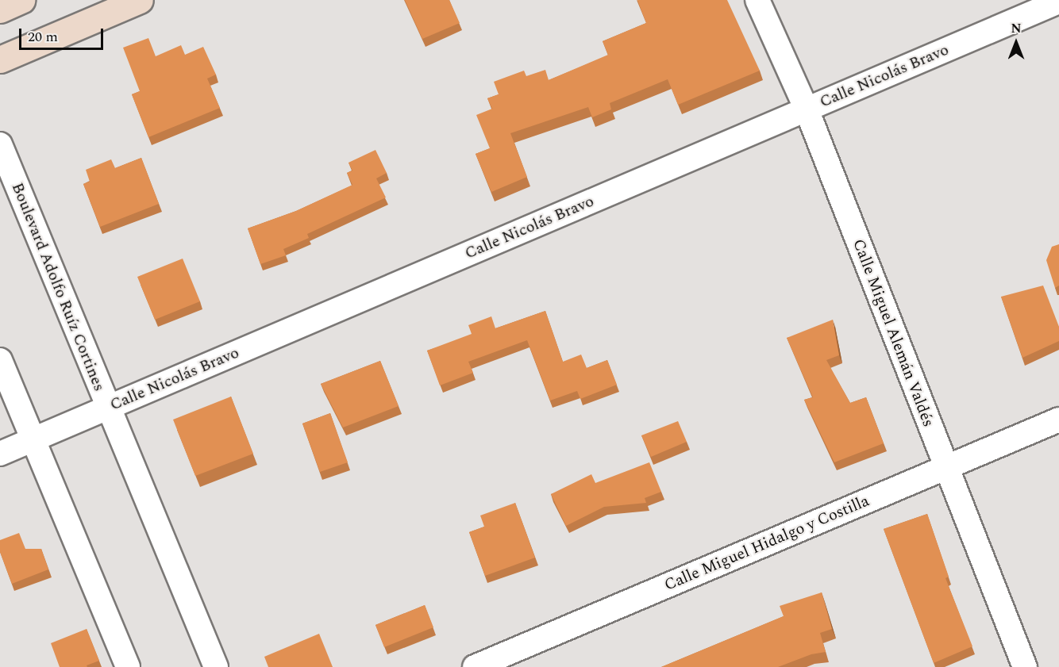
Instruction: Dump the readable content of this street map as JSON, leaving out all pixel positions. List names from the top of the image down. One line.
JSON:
{"streets":{"street":["Calle Nicolás Bravo","Boulevard Adolfo Ruíz Cortines","Calle Miguel Alemán Valdés","Calle Miguel Hidalgo y Costilla"]},"crossings":[["Calle Nicolás Bravo","Boulevard Adolfo Ruíz Cortines"],["Calle Nicolás Bravo","Calle Miguel Alemán Valdés"],["Calle Miguel Alemán Valdés","Calle Miguel Hidalgo y Costilla"]],"scale_bar":"20 m","north":"top"}
